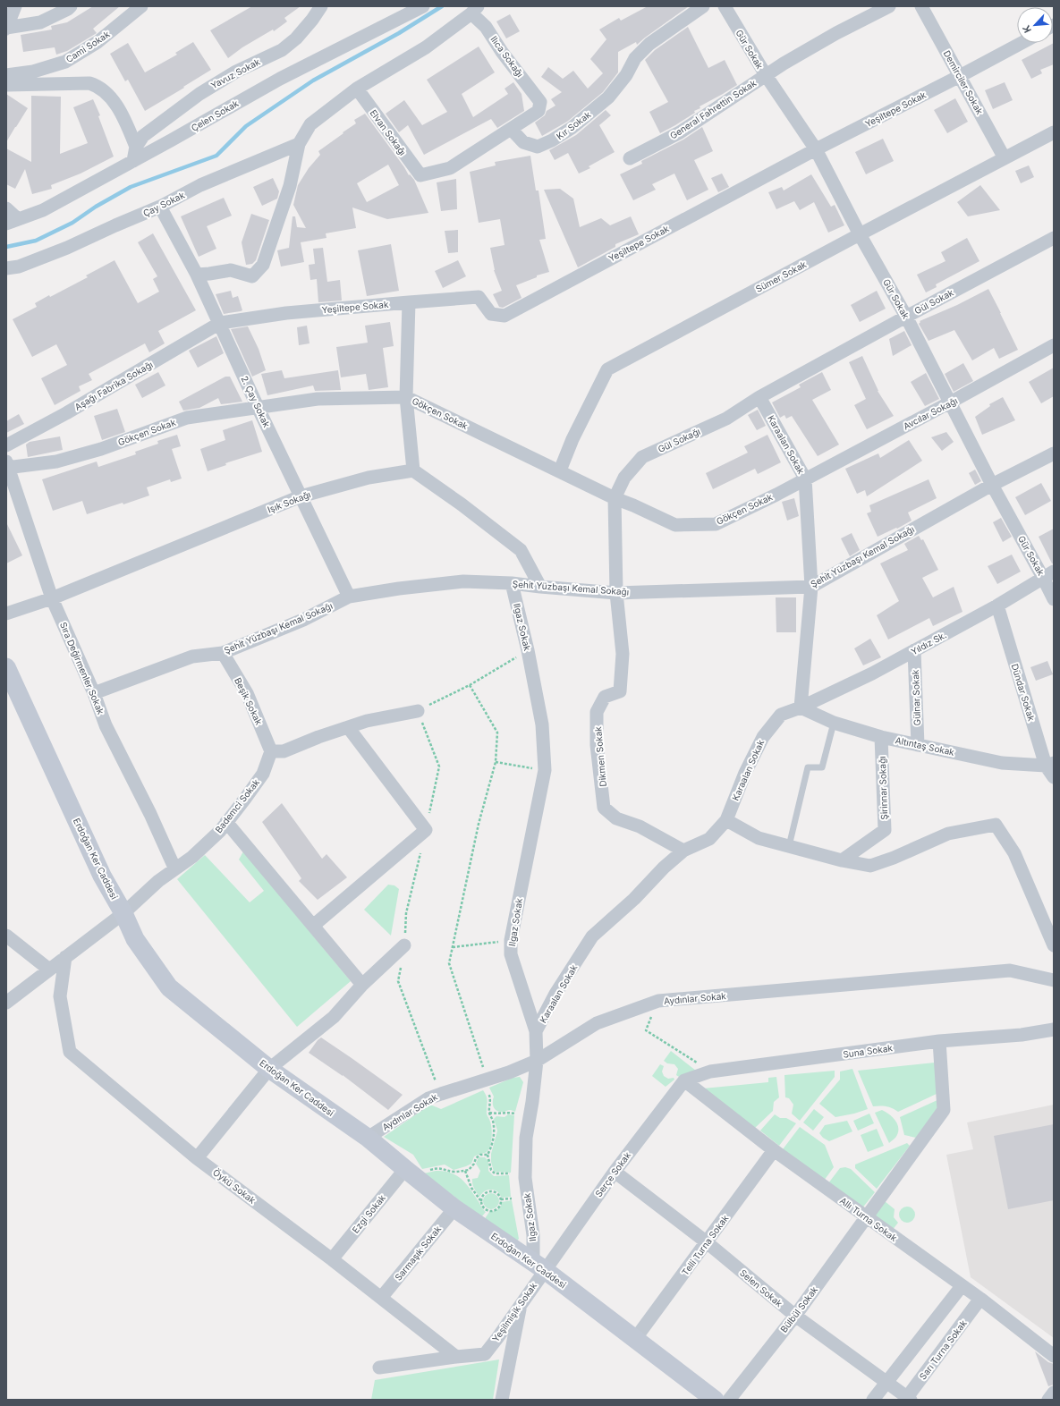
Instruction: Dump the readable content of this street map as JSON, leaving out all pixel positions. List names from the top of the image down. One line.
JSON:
{"streets":{"main road":["Erdoğan Ker Caddesi"],"street":["Cami Sokak","Gür Sokak","Ilıca Sokağı","Yavuz Sokak","Demirciler Sokak","General Fahrettin Sokak","Yeşiltepe Sokak","Çelen Sokak","Kır Sokak","Elvan Sokağı","Çay Sokak","Sümer Sokak","Gül Sokak","Aşağı Fabrika Sokağı","2. Çay Sokak","Gökçen Sokak","Avcılar Sokağı","Gül Sokağı","Karaalan Sokak","Işık Sokağı","Şehit Yüzbaşı Kemal Sokağı","Ilgaz Sokak","Yıldız Sk.","Sıra Değirmenler Sokak","Dündar Sokak","Gülnar Sokak","Beşik Sokak","Altıntaş Sokak","Dikmen Sokak","Şirinnar Sokağı","Bademci Sokak","Aydınlar Sokak","Suna Sokak","Serçe Sokak","Öykü Sokak","Ezgi Sokak","Allı Turna Sokak","Telli Turna Sokak","Sarmaşık Sokak","Selen Sokak","Bülbül Sokak","Yeşilmişik Sokak","Sarı Turna Sokak"]},"crossings":[["Gür Sokak","General Fahrettin Sokak"],["Gür Sokak","Yeşiltepe Sokak"],["Gür Sokak","Sümer Sokak"],["Gür Sokak","Gül Sokak"],["Gür Sokak","Avcılar Sokağı"],["Gür Sokak","Şehit Yüzbaşı Kemal Sokağı"],["Gür Sokak","Yıldız Sk."],["Ilıca Sokağı","Kır Sokak"],["Ilıca Sokağı","Elvan Sokağı"],["Demirciler Sokak","Yeşiltepe Sokak"],["Demirciler Sokak","Sümer Sokak"],["Yeşiltepe Sokak","Aşağı Fabrika Sokağı"],["Yeşiltepe Sokak","2. Çay Sokak"],["Kır Sokak","Elvan Sokağı"],["Çay Sokak","2. Çay Sokak"],["Sümer Sokak","Gökçen Sokak"],["Gül Sokak","Gül Sokağı"],["Gül Sokak","Karaalan Sokak"],["Aşağı Fabrika Sokağı","2. Çay Sokak"],["2. Çay Sokak","Gökçen Sokak"],["2. Çay Sokak","Işık Sokağı"],["2. Çay Sokak","Şehit Yüzbaşı Kemal Sokağı"],["Gökçen Sokak","Avcılar Sokağı"],["Gökçen Sokak","Gül Sokağı"],["Gökçen Sokak","Karaalan Sokak"],["Gökçen Sokak","Sıra Değirmenler Sokak"],["Gökçen Sokak","Dikmen Sokak"],["Avcılar Sokağı","Karaalan Sokak"],["Gül Sokağı","Karaalan Sokak"],["Gül Sokağı","Dikmen Sokak"],["Karaalan Sokak","Şehit Yüzbaşı Kemal Sokağı"],["Karaalan Sokak","Ilgaz Sokak"],["Karaalan Sokak","Yıldız Sk."],["Karaalan Sokak","Altıntaş Sokak"],["Karaalan Sokak","Dikmen Sokak"],["Işık Sokağı","Sıra Değirmenler Sokak"],["Şehit Yüzbaşı Kemal Sokağı","Ilgaz Sokak"],["Şehit Yüzbaşı Kemal Sokağı","Sıra Değirmenler Sokak"],["Şehit Yüzbaşı Kemal Sokağı","Beşik Sokak"],["Şehit Yüzbaşı Kemal Sokağı","Dikmen Sokak"],["Ilgaz Sokak","Erdoğan Ker Caddesi"],["Ilgaz Sokak","Aydınlar Sokak"],["Ilgaz Sokak","Serçe Sokak"],["Ilgaz Sokak","Yeşilmişik Sokak"],["Yıldız Sk.","Dündar Sokak"],["Yıldız Sk.","Gülnar Sokak"],["Yıldız Sk.","Altıntaş Sokak"],["Sıra Değirmenler Sokak","Bademci Sokak"],["Dündar Sokak","Altıntaş Sokak"],["Gülnar Sokak","Altıntaş Sokak"],["Beşik Sokak","Bademci Sokak"],["Altıntaş Sokak","Şirinnar Sokağı"],["Bademci Sokak","Erdoğan Ker Caddesi"],["Bademci Sokak","Öykü Sokak"],["Erdoğan Ker Caddesi","Aydınlar Sokak"],["Erdoğan Ker Caddesi","Serçe Sokak"],["Erdoğan Ker Caddesi","Ezgi Sokak"],["Erdoğan Ker Caddesi","Telli Turna Sokak"],["Erdoğan Ker Caddesi","Sarmaşık Sokak"],["Erdoğan Ker Caddesi","Yeşilmişik Sokak"],["Suna Sokak","Serçe Sokak"],["Suna Sokak","Allı Turna Sokak"],["Suna Sokak","Bülbül Sokak"],["Serçe Sokak","Allı Turna Sokak"],["Serçe Sokak","Selen Sokak"],["Serçe Sokak","Yeşilmişik Sokak"],["Öykü Sokak","Ezgi Sokak"],["Öykü Sokak","Sarmaşık Sokak"],["Öykü Sokak","Yeşilmişik Sokak"],["Allı Turna Sokak","Telli Turna Sokak"],["Allı Turna Sokak","Bülbül Sokak"],["Allı Turna Sokak","Sarı Turna Sokak"],["Telli Turna Sokak","Selen Sokak"],["Selen Sokak","Bülbül Sokak"],["Selen Sokak","Sarı Turna Sokak"]],"north":"bottom left"}
